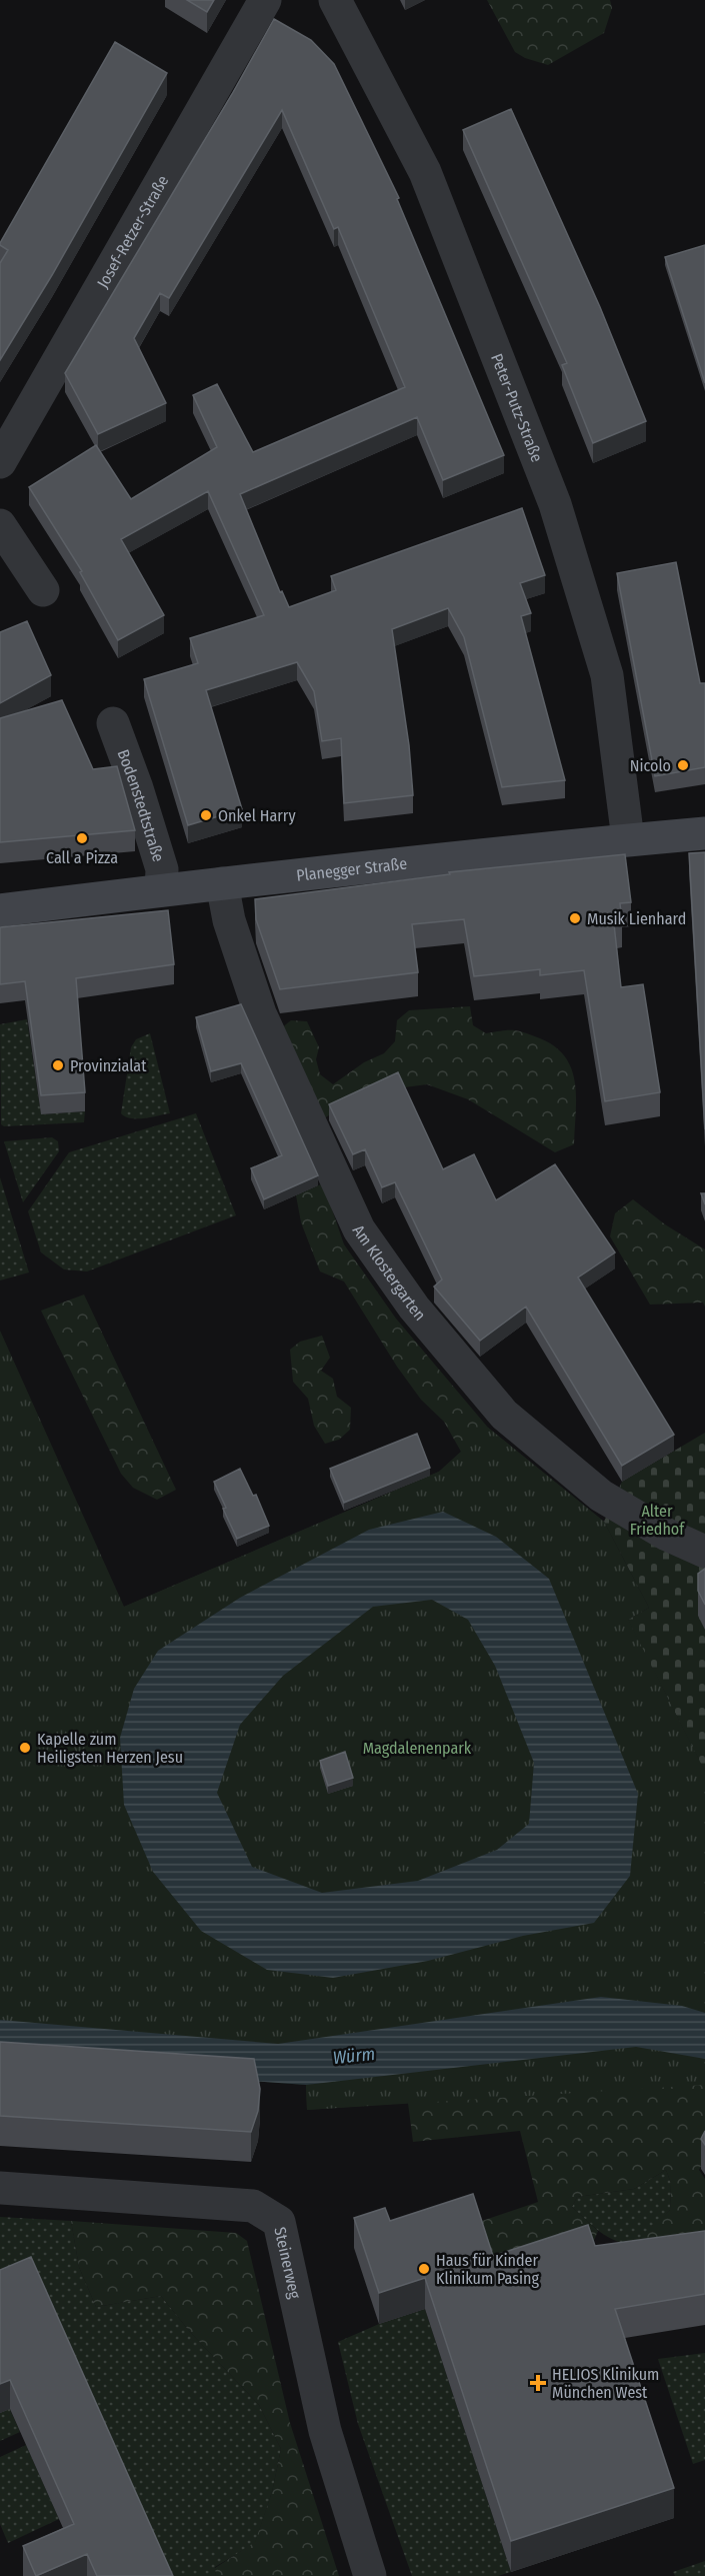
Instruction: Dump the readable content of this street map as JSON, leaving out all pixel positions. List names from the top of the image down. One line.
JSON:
{"streets":{"main road":["Planegger Straße"],"street":["Josef-Retzer-Straße","Peter-Putz-Straße","Bodenstedtstraße","Am Klostergarten","Steinerweg"]},"crossings":[["Peter-Putz-Straße","Planegger Straße"],["Bodenstedtstraße","Planegger Straße"],["Planegger Straße","Am Klostergarten"]],"water":["Würm"],"parks":["Alter Friedhof","Magdalenenpark"],"places":{"other":["Nicolo","Onkel Harry","Call a Pizza","Musik Lienhard","Provinzialat","Kapelle zum Heiligsten Herzen Jesu","Haus für Kinder Klinikum Pasing"],"health":["HELIOS Klinikum München West"]}}
